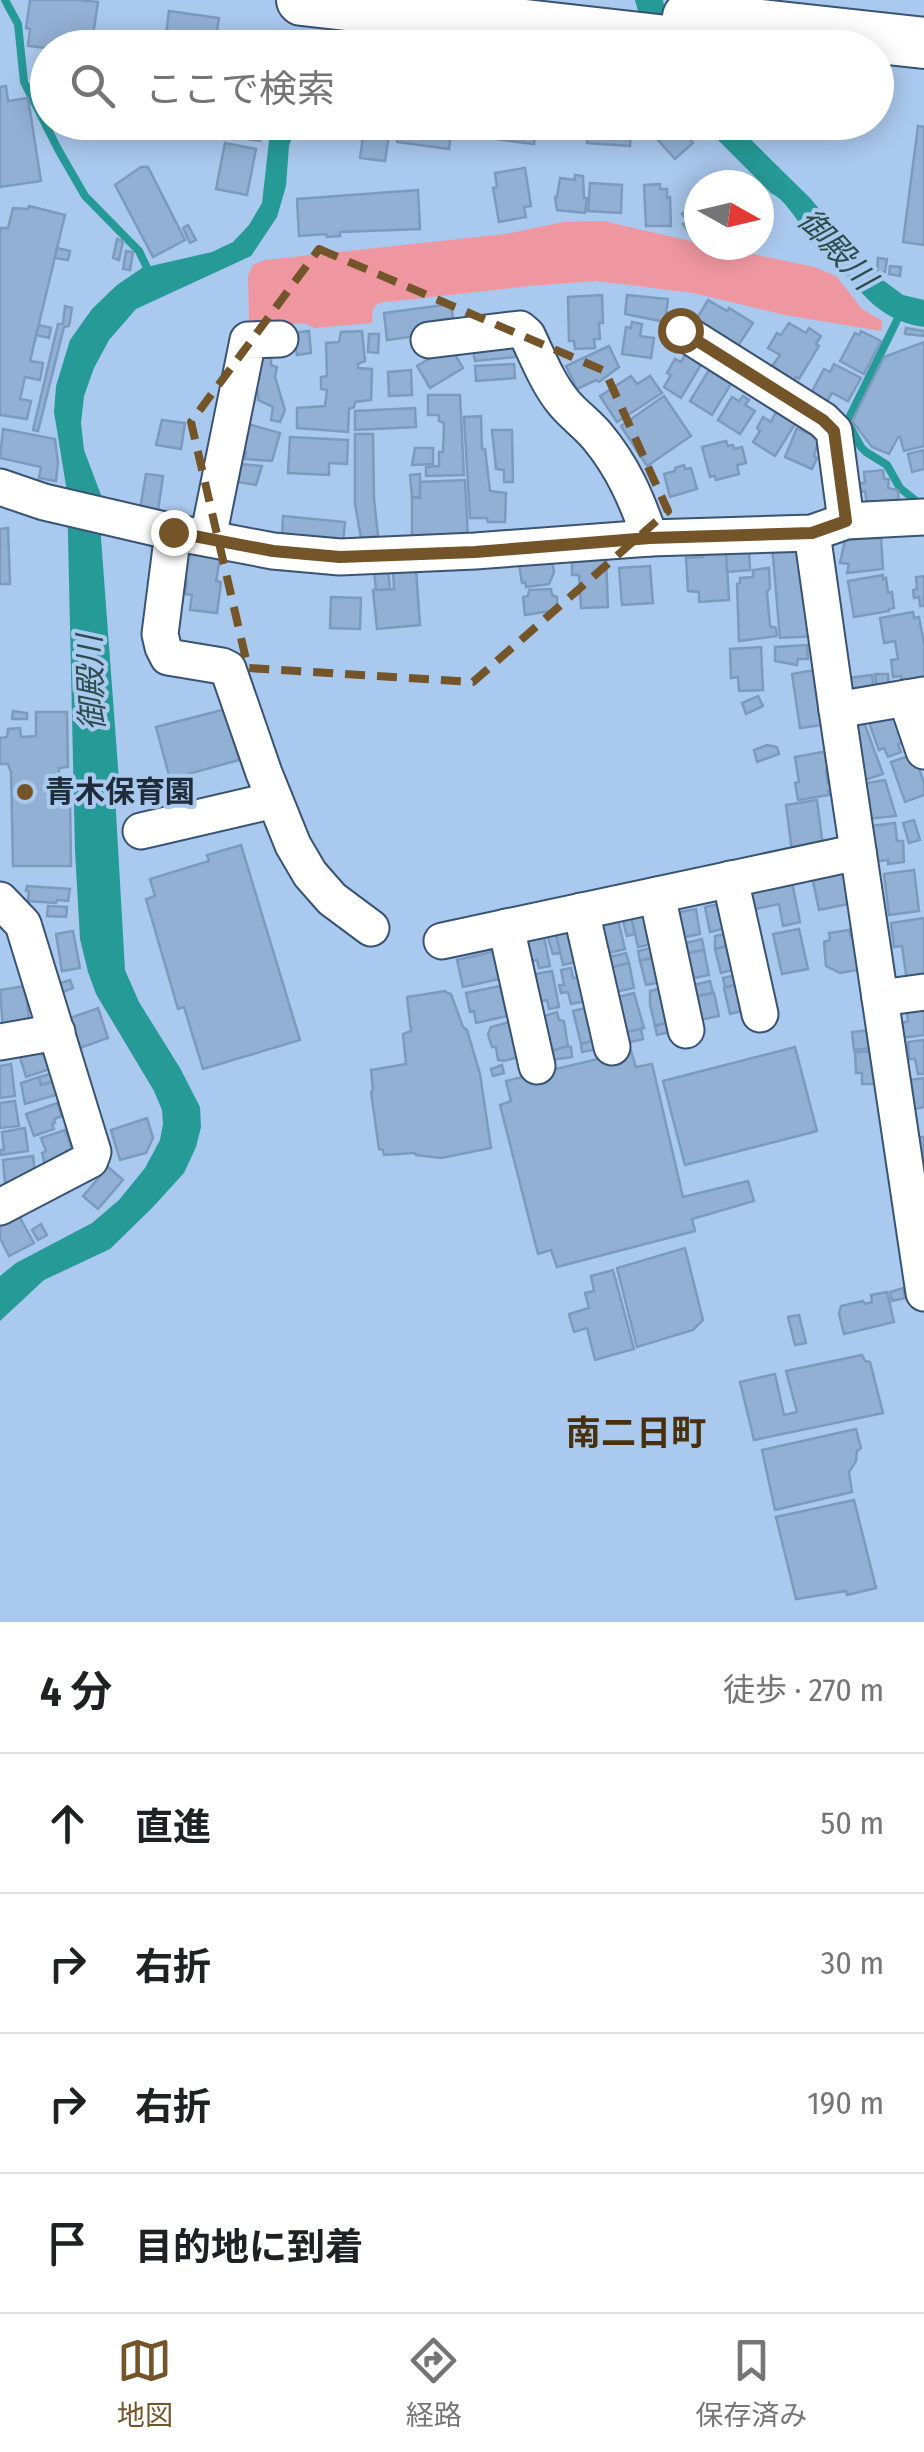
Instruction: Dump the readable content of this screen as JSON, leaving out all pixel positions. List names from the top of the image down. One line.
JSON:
{"districts":["南二日町"],"water":["御殿川"],"places":["青木保育園"],"north":"right","page":{"search":"ここで検索","heading":["4 分","徒歩 · 270 m"],"list":[["直進","50 m"],["右折","30 m"],["右折","190 m"],"目的地に到着"],"nav":["地図","経路","保存済み"]}}
